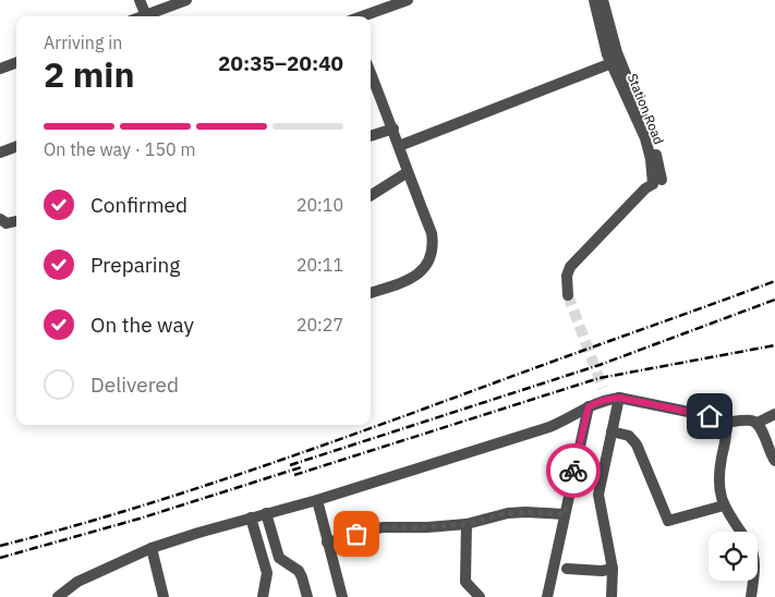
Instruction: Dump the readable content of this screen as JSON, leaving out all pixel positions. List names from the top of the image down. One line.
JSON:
{"streets":{"street":["Station Road"]},"page":{"heading":["2 min","Arriving in","20:35–20:40"],"bar":"On the way · 150 m","list":[["Confirmed","20:10"],["Preparing","20:11"],["On the way","20:27"],"Delivered"]}}
